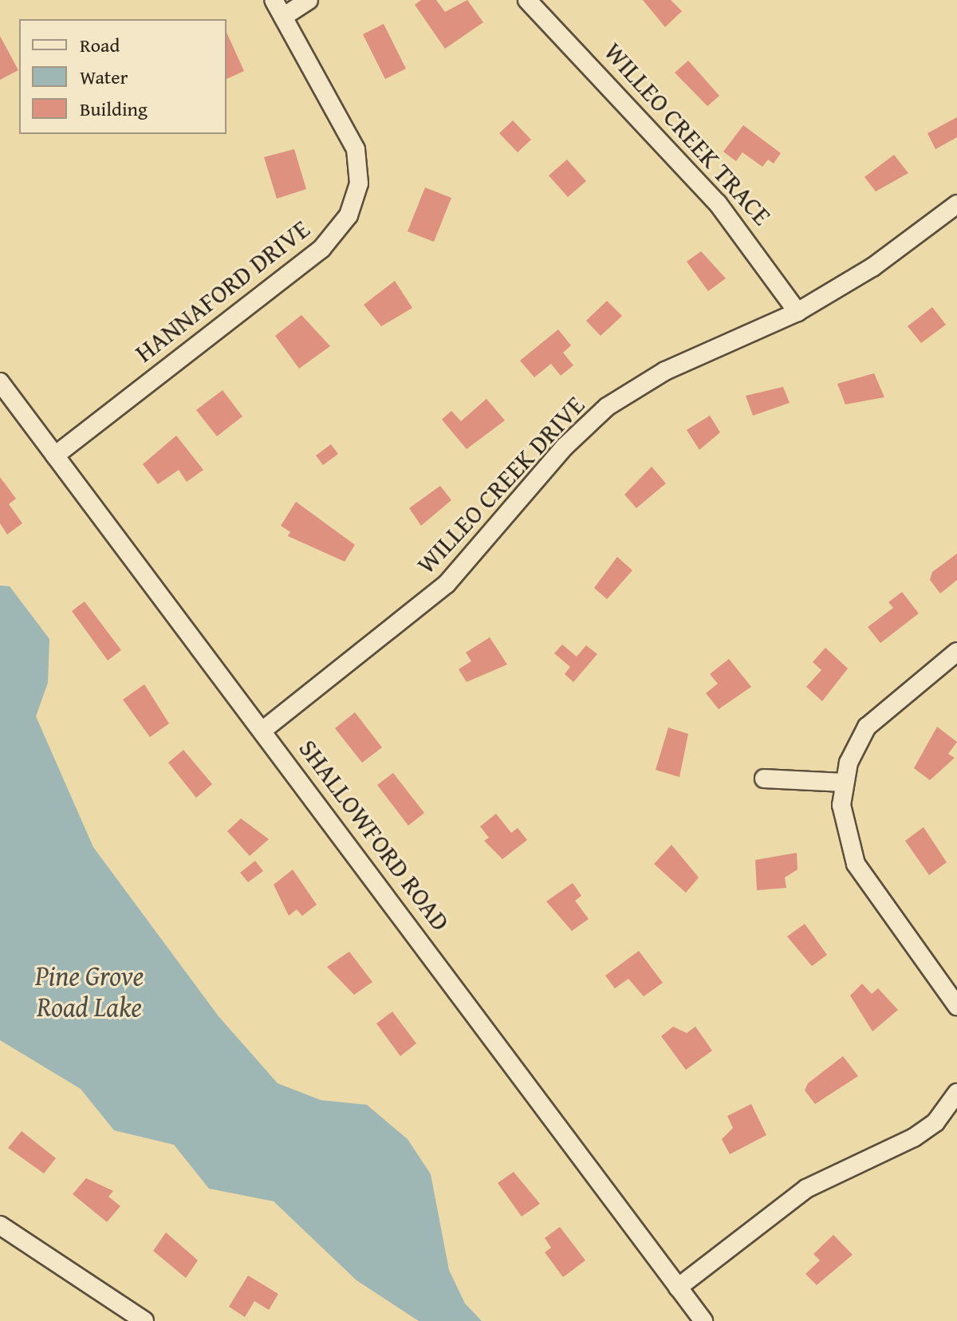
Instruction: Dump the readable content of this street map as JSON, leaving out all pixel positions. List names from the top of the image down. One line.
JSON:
{"streets":{"street":["WILLEO CREEK TRACE","HANNAFORD DRIVE","WILLEO CREEK DRIVE","SHALLOWFORD ROAD"]},"crossings":[["WILLEO CREEK TRACE","WILLEO CREEK DRIVE"],["HANNAFORD DRIVE","SHALLOWFORD ROAD"],["WILLEO CREEK DRIVE","SHALLOWFORD ROAD"]],"water":["Pine Grove Road Lake"],"legend":["Road","Water","Building"]}
